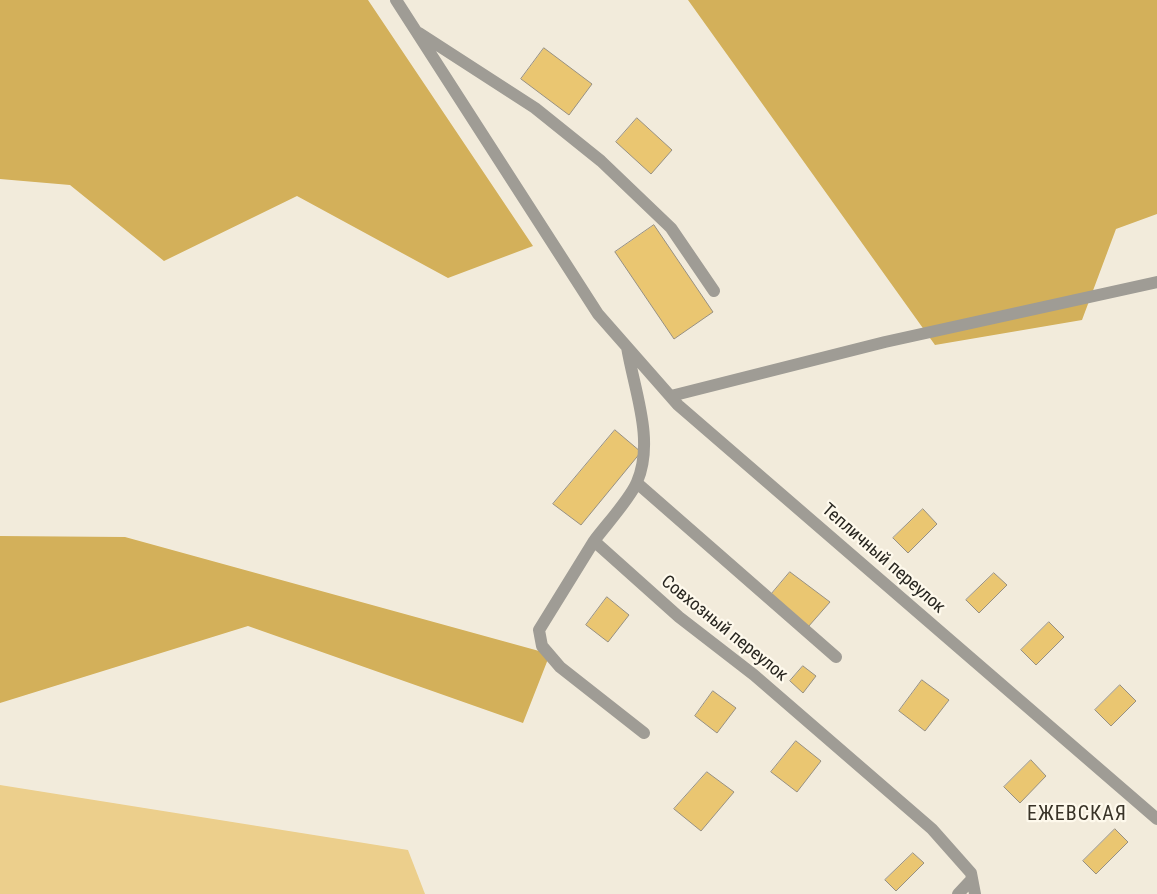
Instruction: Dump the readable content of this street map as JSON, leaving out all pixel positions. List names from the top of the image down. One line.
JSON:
{"streets":{"street":["Тепличный переулок","Совхозный переулок"]},"districts":["ЕЖЕВСКАЯ"]}
